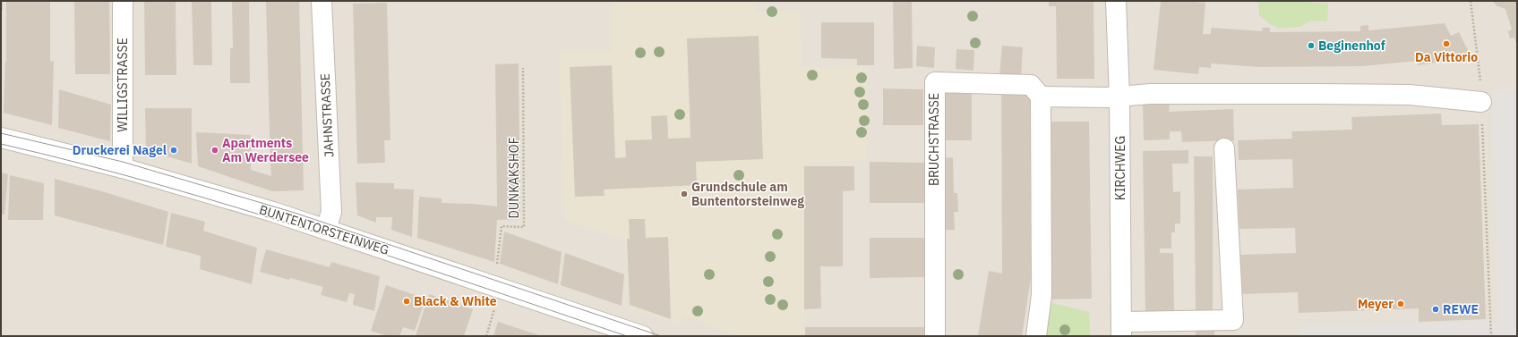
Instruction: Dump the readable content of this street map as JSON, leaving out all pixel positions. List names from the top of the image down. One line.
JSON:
{"streets":{"street":["WILLIGSTRASSE","JAHNSTRASSE","BRUCHSTRASSE","KIRCHWEG","BUNTENTORSTEINWEG"],"path":["DUNKAKSHOF"]},"crossings":[["WILLIGSTRASSE","BUNTENTORSTEINWEG"],["JAHNSTRASSE","BUNTENTORSTEINWEG"],["DUNKAKSHOF","BUNTENTORSTEINWEG"]],"places":["Da Vittorio","Beginenhof","Druckerei Nagel","Apartments Am Werdersee","Grundschule am Buntentorsteinweg","Black & White","Meyer","REWE"]}
